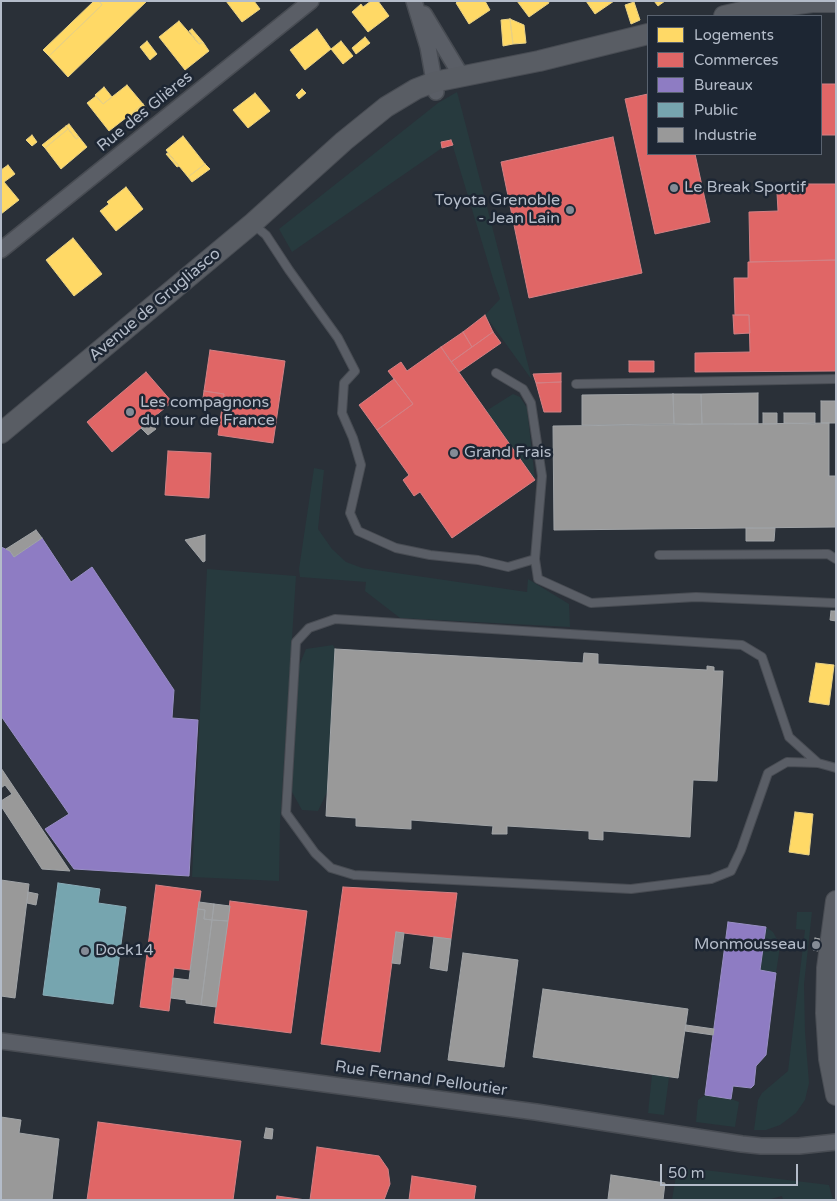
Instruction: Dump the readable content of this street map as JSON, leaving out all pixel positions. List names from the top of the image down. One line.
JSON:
{"streets":{"main road":["Avenue de Grugliasco"],"street":["Rue des Glières","Rue Fernand Pelloutier"]},"places":["Le Break Sportif","Toyota Grenoble - Jean Lain","Les compagnons du tour de France","Grand Frais","Monmousseau","Dock14"],"legend":["Logements","Commerces","Bureaux","Public","Industrie"],"scale_bar":"50 m"}
